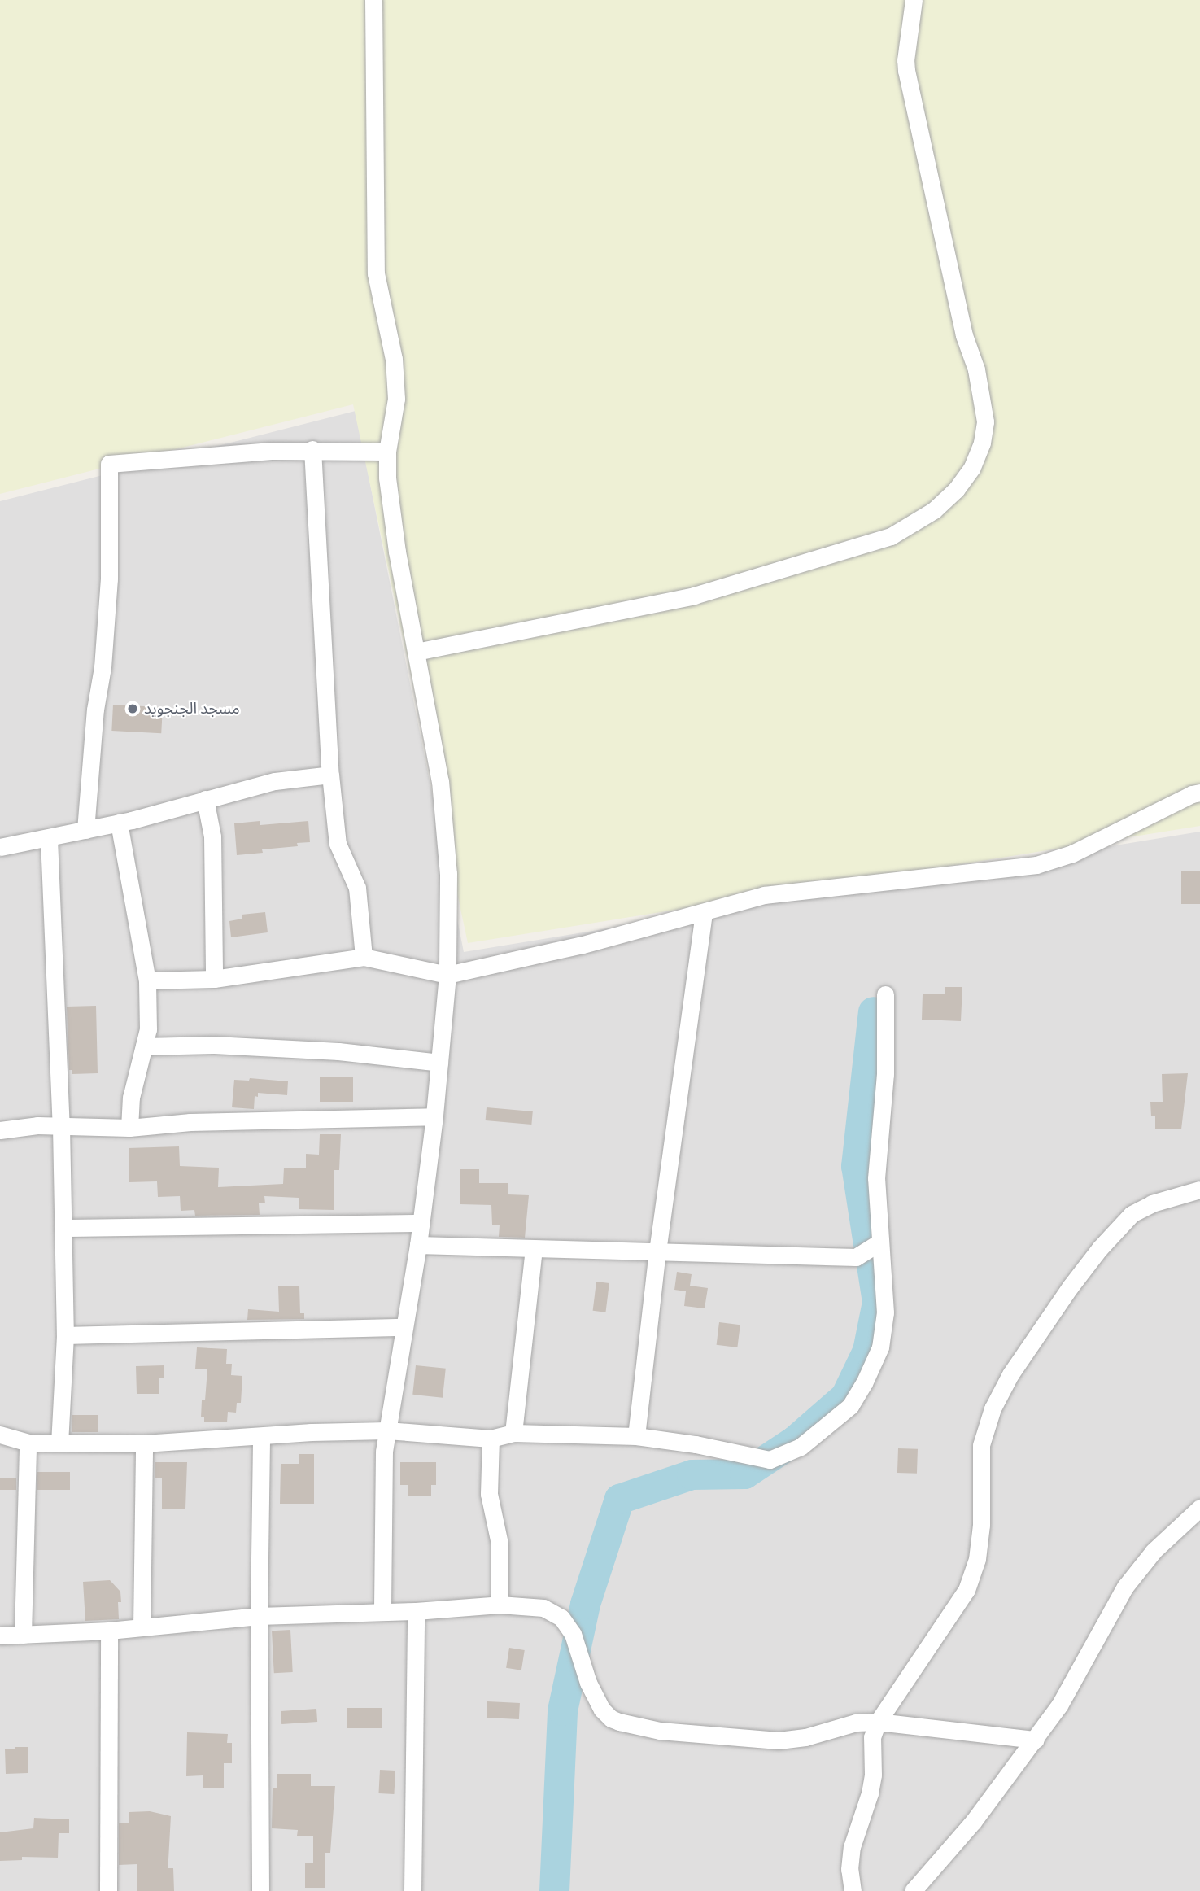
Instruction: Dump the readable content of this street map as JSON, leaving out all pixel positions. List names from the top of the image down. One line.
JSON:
{"places":["مسجد الجنجويد"]}
